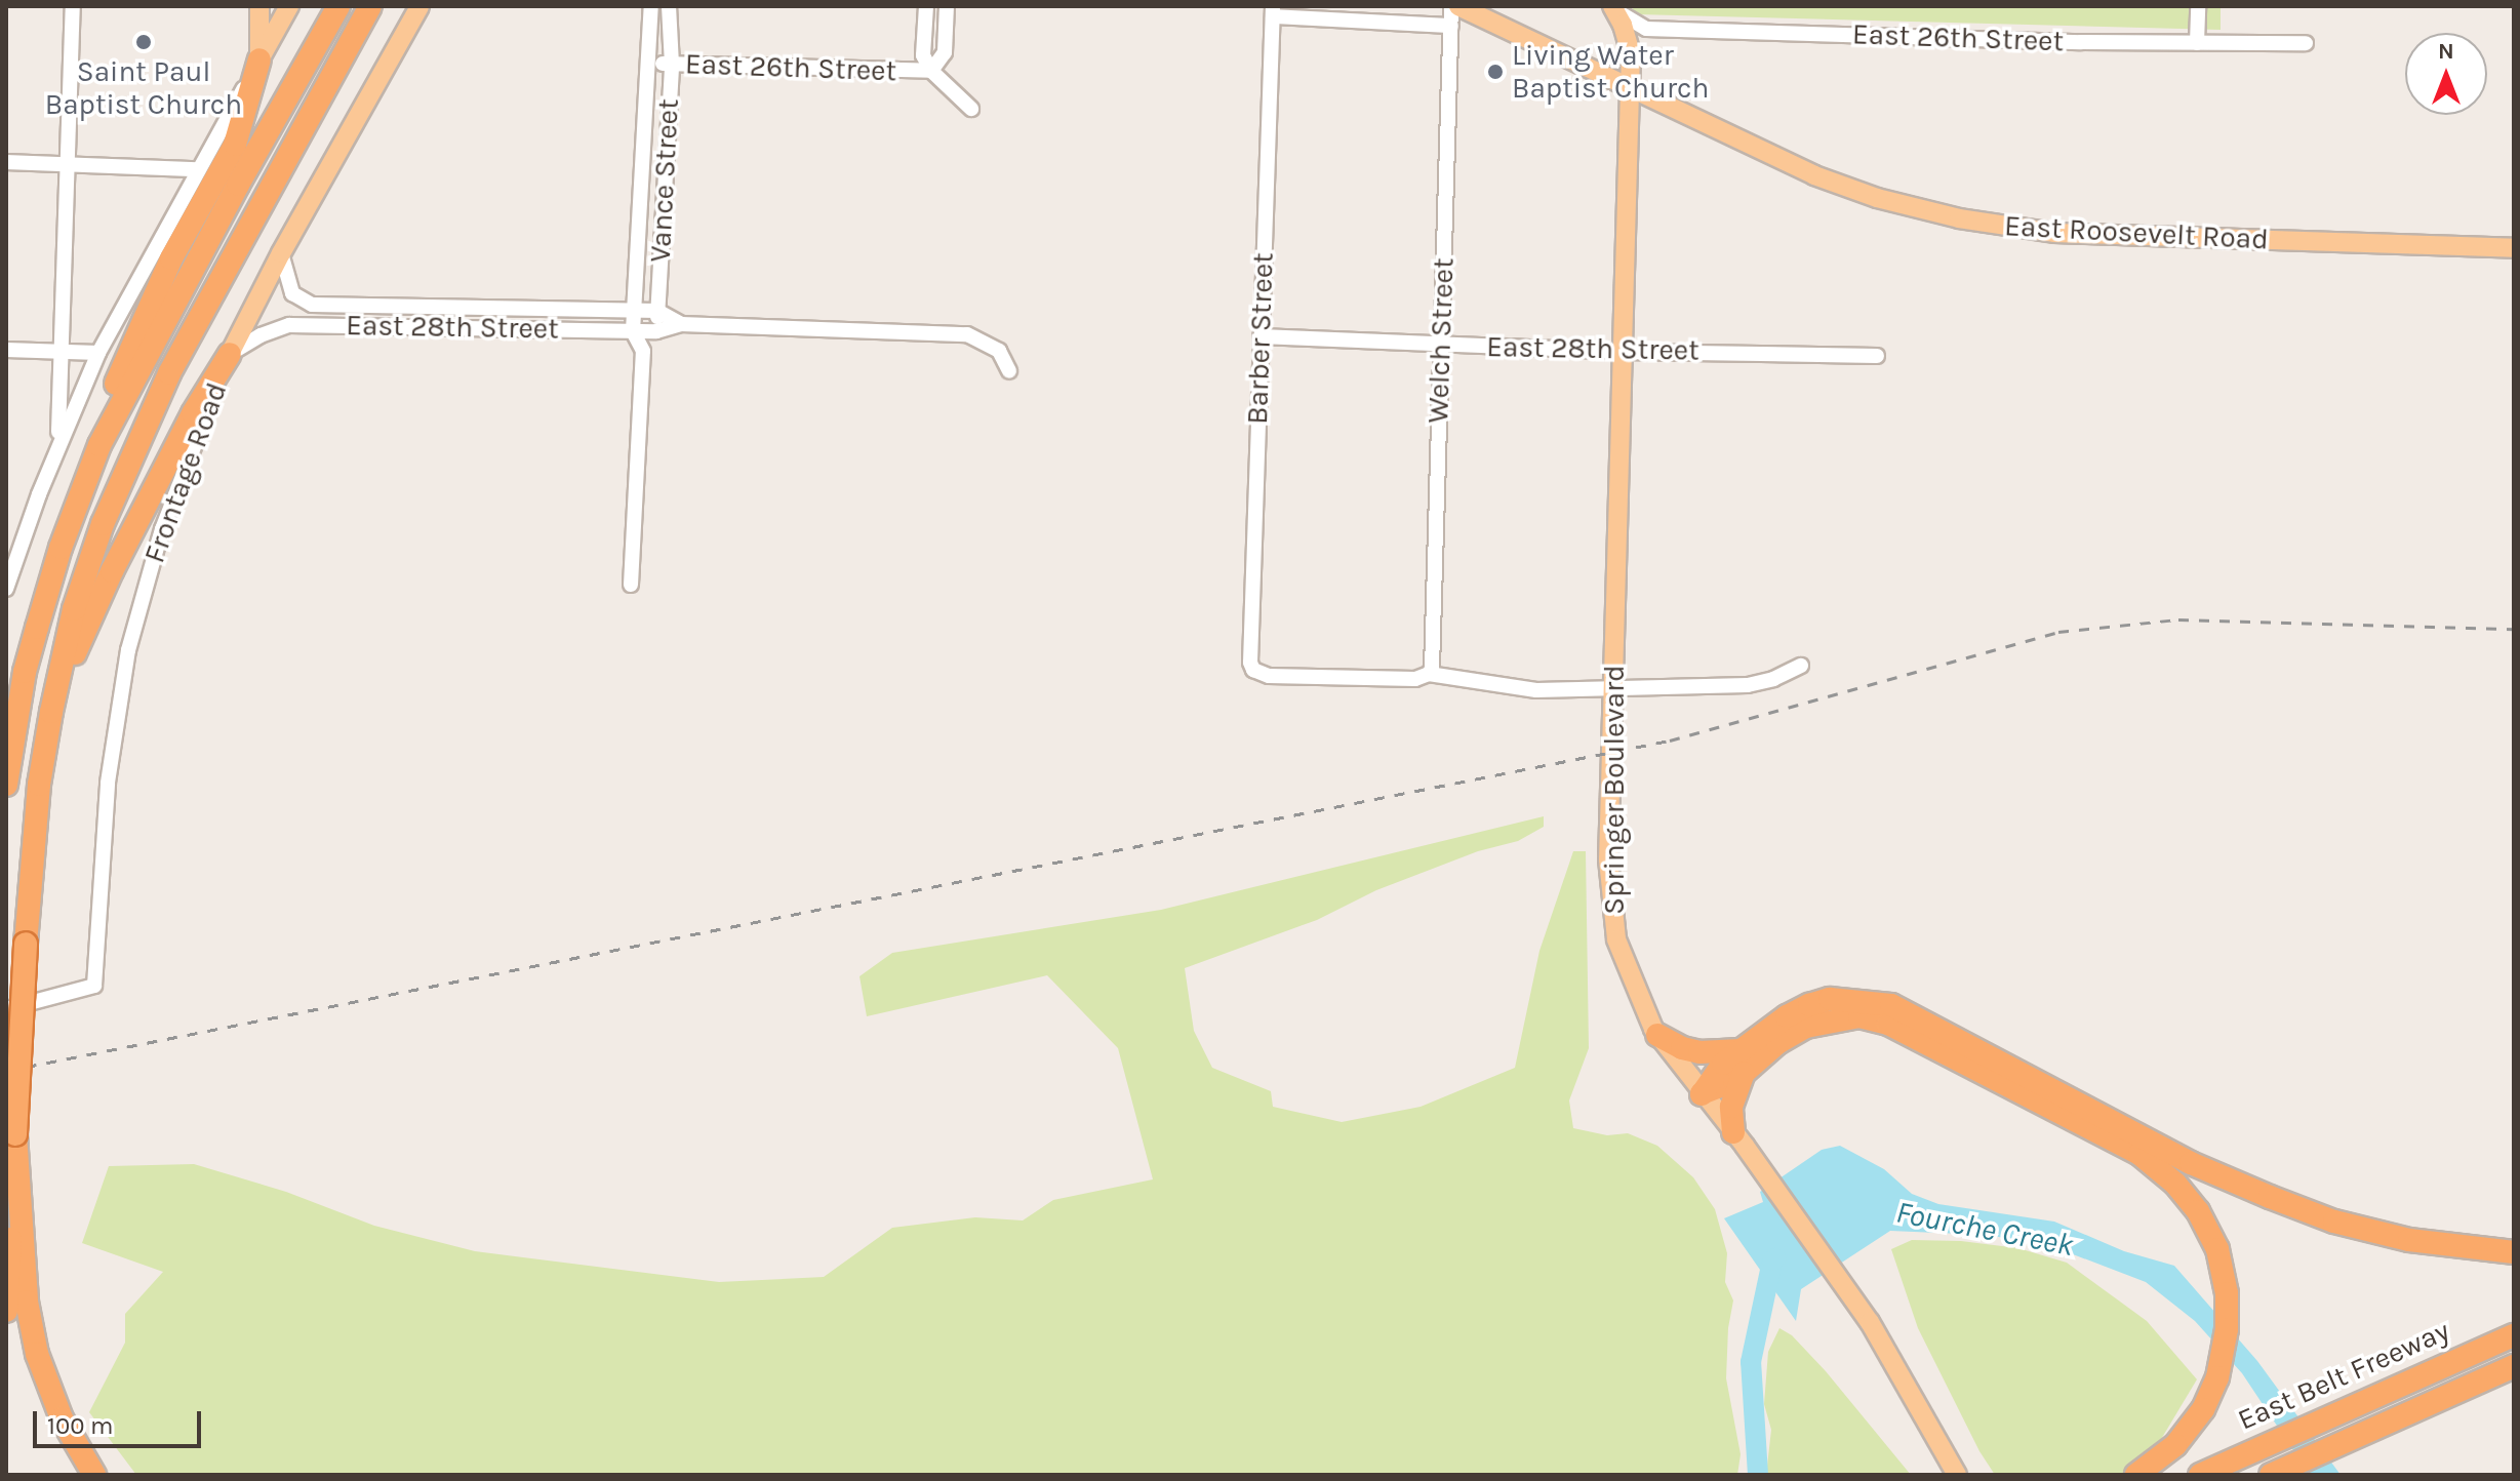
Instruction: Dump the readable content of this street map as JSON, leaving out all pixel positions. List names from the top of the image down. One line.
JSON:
{"streets":{"highway":["East Belt Freeway"],"main road":["East Roosevelt Road","Frontage Road","Springer Boulevard"],"street":["East 26th Street","Vance Street","East 28th Street","Barber Street","Welch Street"]},"crossings":[["East 26th Street","Vance Street"],["East 26th Street","Springer Boulevard"],["Vance Street","East 28th Street"],["East Roosevelt Road","Springer Boulevard"],["East 28th Street","Barber Street"],["East 28th Street","Welch Street"],["East 28th Street","Frontage Road"],["East 28th Street","Springer Boulevard"],["Barber Street","Welch Street"]],"water":["Fourche Creek"],"places":["Saint Paul Baptist Church","Living Water Baptist Church"],"scale_bar":"100 m","north":"top"}
